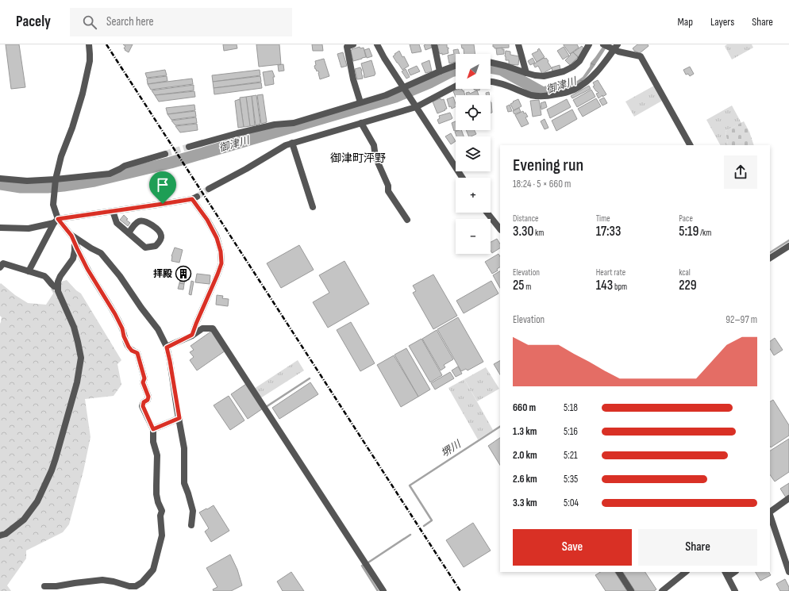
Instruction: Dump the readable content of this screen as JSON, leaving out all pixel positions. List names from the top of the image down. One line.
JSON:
{"districts":["御津町泙野"],"water":["御津川","堺川"],"places":{"building":["拝殿"]},"north":"bottom left","page":{"header":"Pacely","search":"Search here","nav":["Map","Layers","Share"],"map_buttons":["+","−"],"heading":["Evening run","18:24 · 5 × 660 m"],"stats":[["Distance","3.30 km"],["Time","17:33"],["Pace","5:19 /km"],["Elevation","25 m"],["Heart rate","143 bpm"],["kcal","229"]],"chart":["Elevation","92–97 m"],"list":[{"name":"660 m","note":"5:18"},{"name":"1.3 km","note":"5:16"},{"name":"2.0 km","note":"5:21"},{"name":"2.6 km","note":"5:35"},{"name":"3.3 km","note":"5:04"}],"buttons":["Save","Share"]}}
